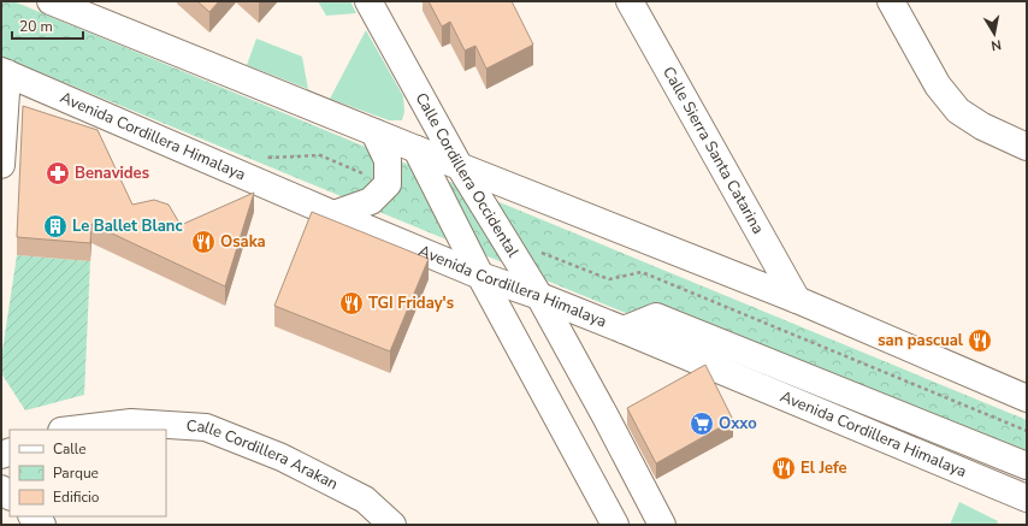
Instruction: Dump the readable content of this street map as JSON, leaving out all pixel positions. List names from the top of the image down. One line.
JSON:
{"streets":{"main road":["Avenida Cordillera Himalaya","Calle Sierra Santa Catarina","Calle Cordillera Occidental","Calle Cordillera Arakan"]},"crossings":[["Avenida Cordillera Himalaya","Calle Cordillera Occidental"]],"places":{"pharmacy":["Benavides"],"building":["Le Ballet Blanc"],"restaurant":["Osaka","TGI Friday's","san pascual","El Jefe"],"supermarket":["Oxxo"]},"legend":["Calle","Parque","Edificio"],"scale_bar":"20 m","north":"bottom"}
